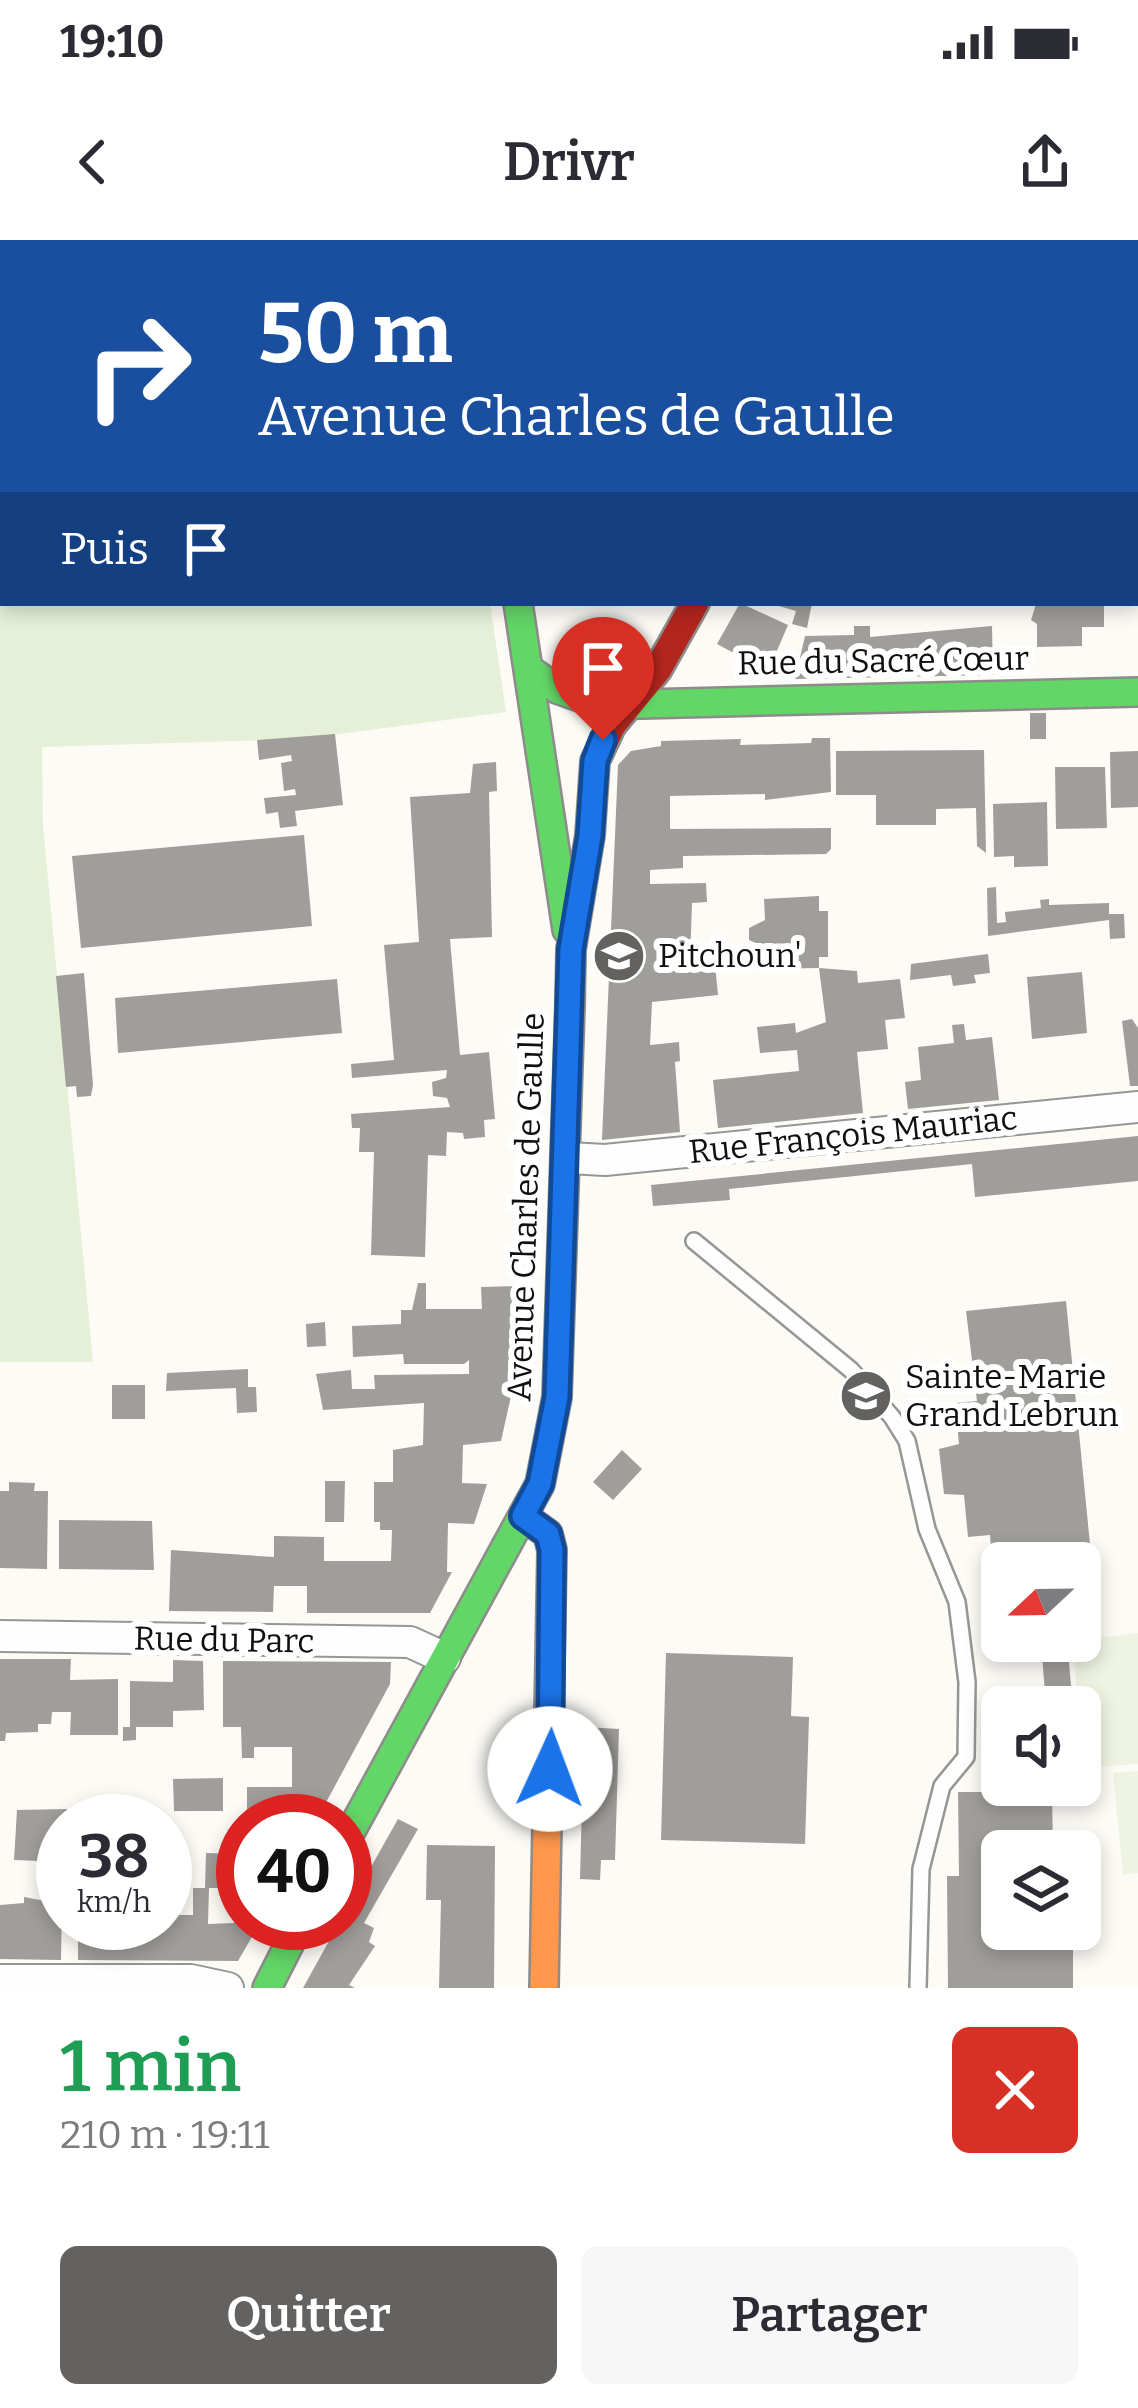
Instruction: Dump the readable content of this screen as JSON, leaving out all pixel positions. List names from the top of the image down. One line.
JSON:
{"streets":{"main road":["Rue du Sacré Cœur","Avenue Charles de Gaulle"],"street":["Rue François Mauriac","Rue du Parc"]},"crossings":[["Rue du Sacré Cœur","Avenue Charles de Gaulle"],["Rue François Mauriac","Avenue Charles de Gaulle"],["Avenue Charles de Gaulle","Rue du Parc"]],"places":{"school or university":["Pitchoun'","Sainte-Marie Grand Lebrun"]},"north":"left","page":{"status":"19:10","header":"Drivr","turn":["50 m","Avenue Charles de Gaulle"],"then":"Puis","speed":"38 km/h","limit":"40","heading":["1 min","210 m · 19:11"],"buttons":["Quitter","Partager"]}}
